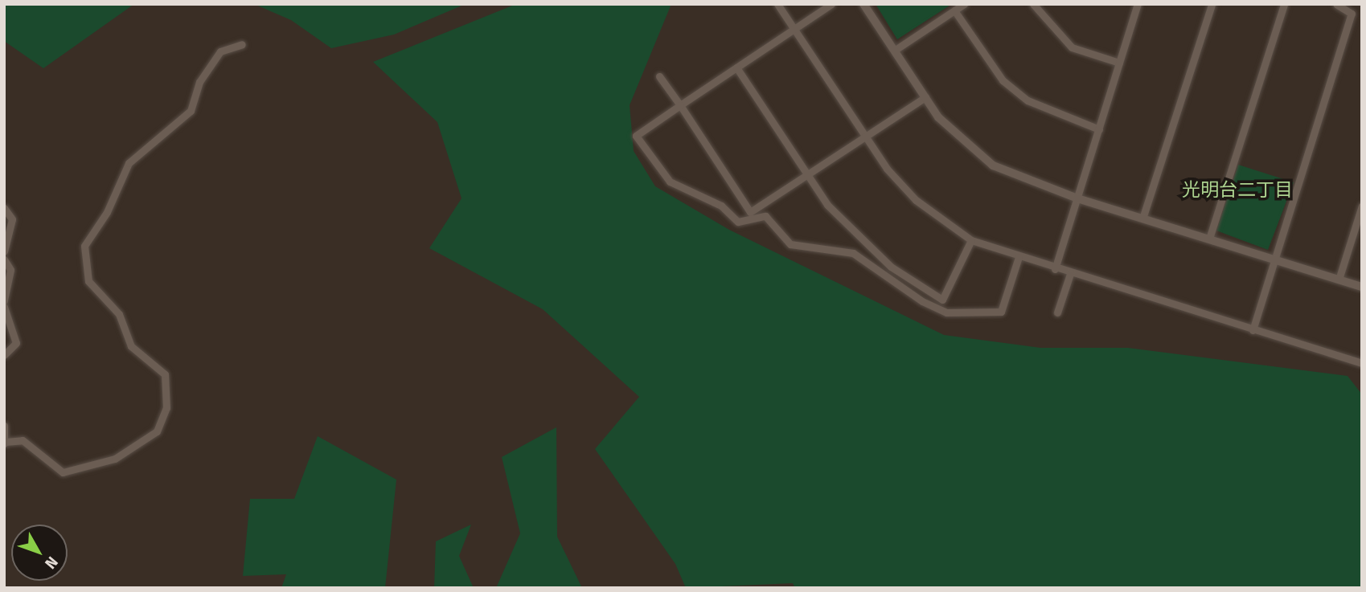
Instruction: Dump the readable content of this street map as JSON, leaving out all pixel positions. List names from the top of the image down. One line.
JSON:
{"districts":["光明台二丁目"],"north":"bottom right"}
